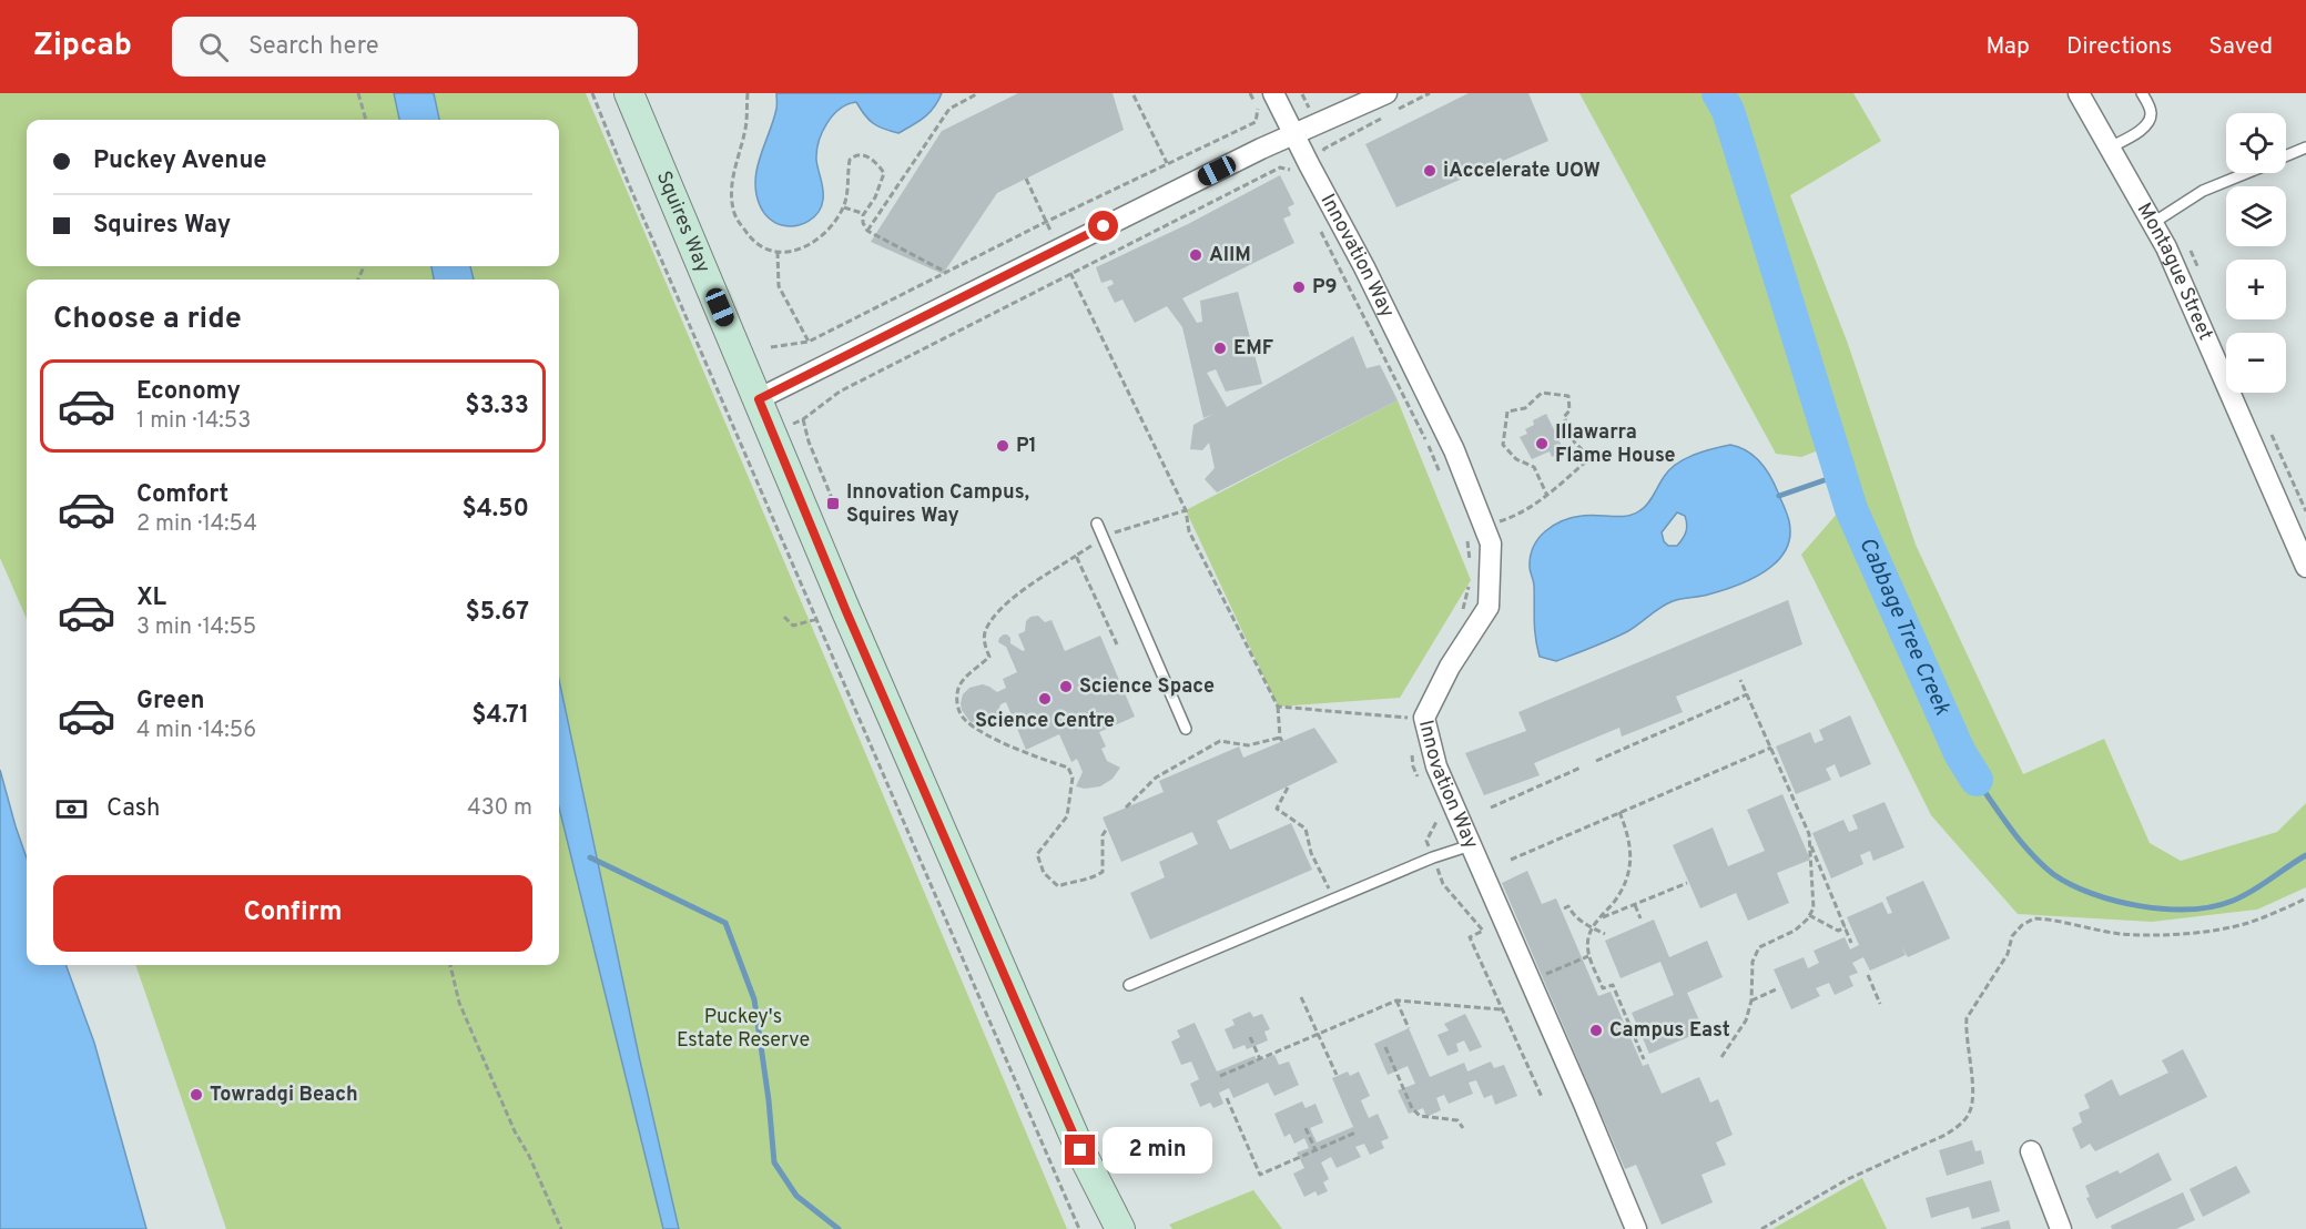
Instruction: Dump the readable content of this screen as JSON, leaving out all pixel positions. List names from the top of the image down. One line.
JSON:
{"streets":{"main road":["Squires Way"],"street":["Innovation Way","Montague Street"]},"water":["Cabbage Tree Creek"],"parks":["Puckey's Estate Reserve"],"places":{"other":["iAccelerate UOW","AIIM","P9","EMF","Illawarra Flame House","P1","Science Space","Science Centre","Campus East","Towradgi Beach"],"transit":["Innovation Campus, Squires Way"]},"page":{"header":"Zipcab","search":"Search here","nav":["Map","Directions","Saved"],"map_buttons":["+","−"],"banner":["Puckey Avenue","Squires Way"],"heading":"Choose a ride","list":[{"name":"Economy","note":"1 min · 14:53","value":"$3.33"},{"name":"Comfort","note":"2 min · 14:54","value":"$4.50"},{"name":"XL","note":"3 min · 14:55","value":"$5.67"},{"name":"Green","note":"4 min · 14:56","value":"$4.71"}],"pay":["Cash","430 m"],"buttons":"Confirm","bubble":"2 min"}}
